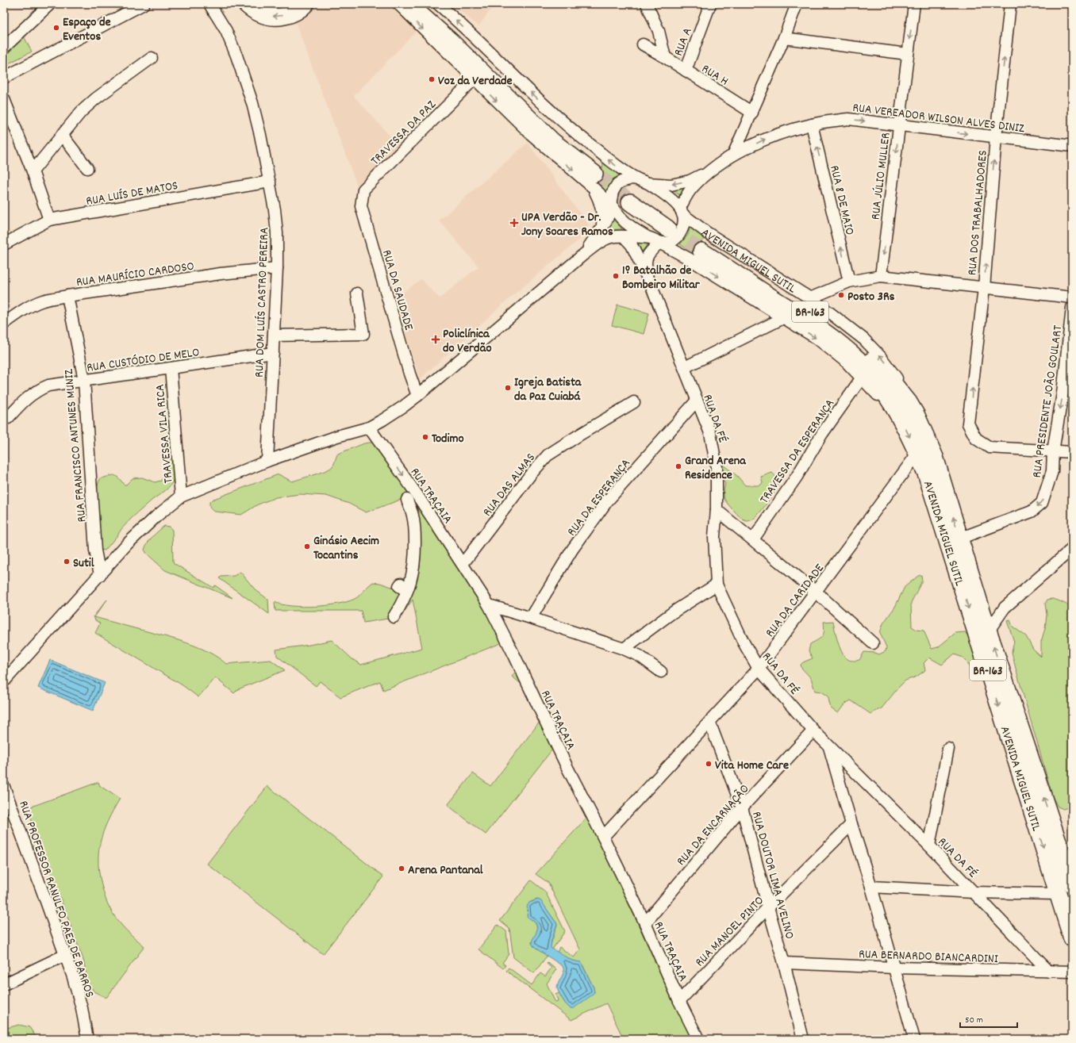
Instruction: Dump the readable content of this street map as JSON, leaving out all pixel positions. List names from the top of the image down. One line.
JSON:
{"streets":{"highway":["AVENIDA MIGUEL SUTIL","BR-163"],"street":["RUA A","RUA H","RUA VEREADOR WILSON ALVES DINIZ","TRAVESSA DA PAZ","RUA JÚLIO MULLER","RUA LUÍS DE MATOS","RUA 8 DE MAIO","RUA DOS TRABALHADORES","RUA MAURÍCIO CARDOSO","RUA DA SAUDADE","RUA DOM LUÍS CASTRO PEREIRA","RUA CUSTÓDIO DE MELO","RUA PRESIDENTE JOÃO GOULART","RUA DA FÉ","TRAVESSA VILA RICA","RUA FRANCISCO ANTUNES MUNIZ","TRAVESSA DA ESPERANÇA","RUA DAS ALMAS","RUA TRAÇAIA","RUA DA ESPERANÇA","RUA DA CARIDADE","RUA DA ENCARNAÇÃO","RUA DOUTOR LIMA AVELINO","RUA PROFESSOR RANULFO PAES DE BARROS","RUA MANOEL PINTO","RUA BERNARDO BIANCARDINI"]},"crossings":[["RUA A","RUA H"],["RUA VEREADOR WILSON ALVES DINIZ","RUA JÚLIO MULLER"],["RUA VEREADOR WILSON ALVES DINIZ","RUA 8 DE MAIO"],["RUA VEREADOR WILSON ALVES DINIZ","RUA DOS TRABALHADORES"],["TRAVESSA DA PAZ","AVENIDA MIGUEL SUTIL"],["TRAVESSA DA PAZ","RUA DA SAUDADE"],["RUA LUÍS DE MATOS","RUA DOM LUÍS CASTRO PEREIRA"],["RUA DOS TRABALHADORES","RUA PRESIDENTE JOÃO GOULART"],["AVENIDA MIGUEL SUTIL","BR-163"],["AVENIDA MIGUEL SUTIL","RUA PRESIDENTE JOÃO GOULART"],["AVENIDA MIGUEL SUTIL","RUA DA FÉ"],["AVENIDA MIGUEL SUTIL","TRAVESSA DA ESPERANÇA"],["AVENIDA MIGUEL SUTIL","RUA DA CARIDADE"],["RUA MAURÍCIO CARDOSO","RUA DOM LUÍS CASTRO PEREIRA"],["RUA MAURÍCIO CARDOSO","RUA FRANCISCO ANTUNES MUNIZ"],["RUA DOM LUÍS CASTRO PEREIRA","RUA CUSTÓDIO DE MELO"],["RUA CUSTÓDIO DE MELO","TRAVESSA VILA RICA"],["RUA CUSTÓDIO DE MELO","RUA FRANCISCO ANTUNES MUNIZ"],["RUA DA FÉ","RUA DA ESPERANÇA"],["RUA DA FÉ","RUA DA CARIDADE"],["RUA DA FÉ","RUA DA ENCARNAÇÃO"],["RUA DA FÉ","RUA BERNARDO BIANCARDINI"],["RUA DAS ALMAS","RUA TRAÇAIA"],["RUA TRAÇAIA","RUA DA CARIDADE"],["RUA TRAÇAIA","RUA DA ENCARNAÇÃO"],["RUA TRAÇAIA","RUA MANOEL PINTO"],["RUA DA CARIDADE","RUA DOUTOR LIMA AVELINO"],["RUA DA ENCARNAÇÃO","RUA DOUTOR LIMA AVELINO"],["RUA DOUTOR LIMA AVELINO","RUA MANOEL PINTO"],["RUA DOUTOR LIMA AVELINO","RUA BERNARDO BIANCARDINI"]],"one_way":["RUA JÚLIO MULLER","RUA 8 DE MAIO","RUA DOS TRABALHADORES"],"places":{"other":["Espaço de Eventos","Voz da Verdade","1º Batalhão de Bombeiro Militar","Posto 3Rs","Igreja Batista da Paz Cuiabá","Todimo","Grand Arena Residence","Ginásio Aecim Tocantins","Sutil","Vita Home Care","Arena Pantanal"],"health":["UPA Verdão - Dr. Jony Soares Ramos","Policlínica do Verdão"]},"scale_bar":"50 m"}
